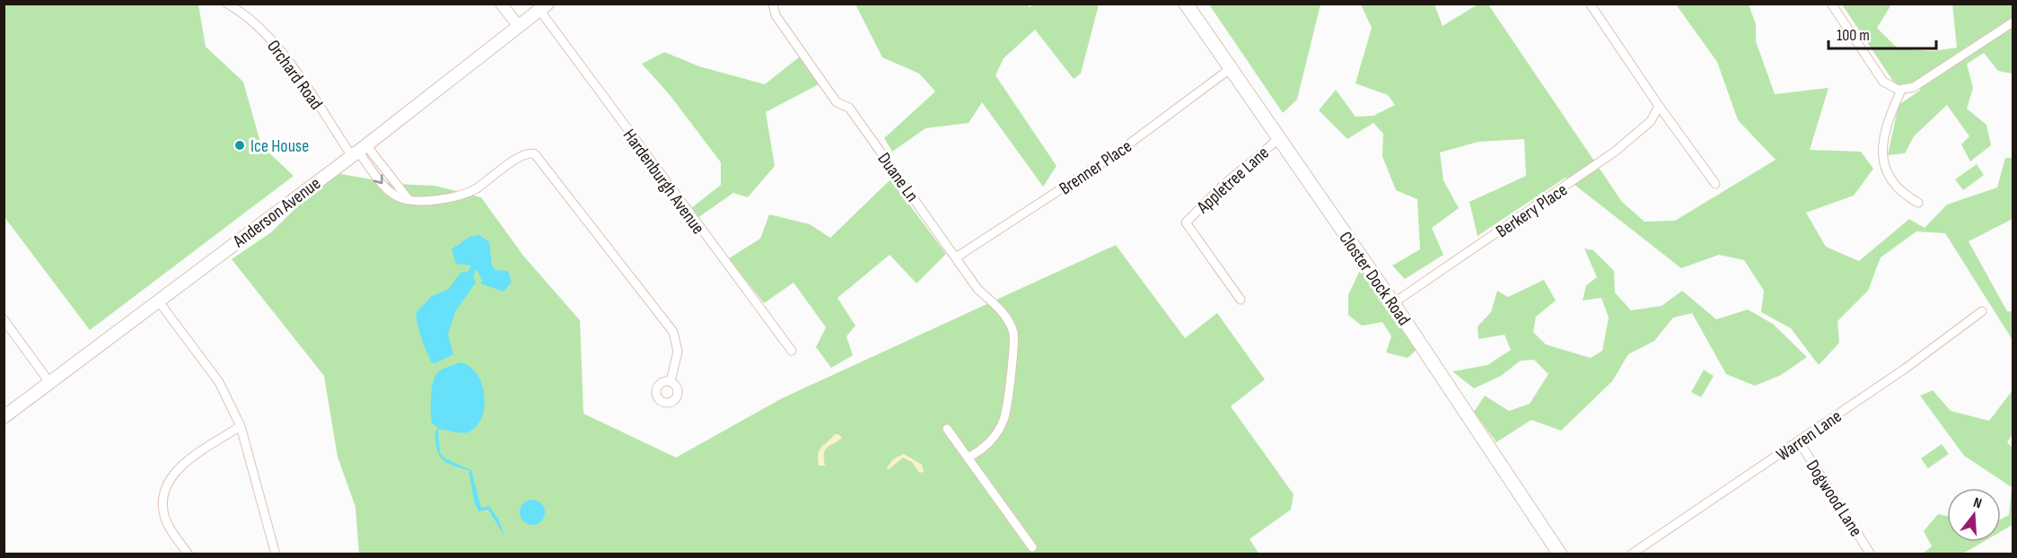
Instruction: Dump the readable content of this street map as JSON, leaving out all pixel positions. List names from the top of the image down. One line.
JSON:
{"streets":{"main road":["Anderson Avenue","Closter Dock Road"],"street":["Orchard Road","Brenner Place","Duane Ln","Appletree Lane","Hardenburgh Avenue","Berkery Place","Warren Lane","Dogwood Lane"]},"crossings":[["Orchard Road","Anderson Avenue"],["Brenner Place","Duane Ln"],["Brenner Place","Closter Dock Road"],["Appletree Lane","Closter Dock Road"],["Hardenburgh Avenue","Anderson Avenue"],["Berkery Place","Closter Dock Road"],["Warren Lane","Dogwood Lane"]],"places":["Ice House"],"scale_bar":"100 m","north":"top"}
